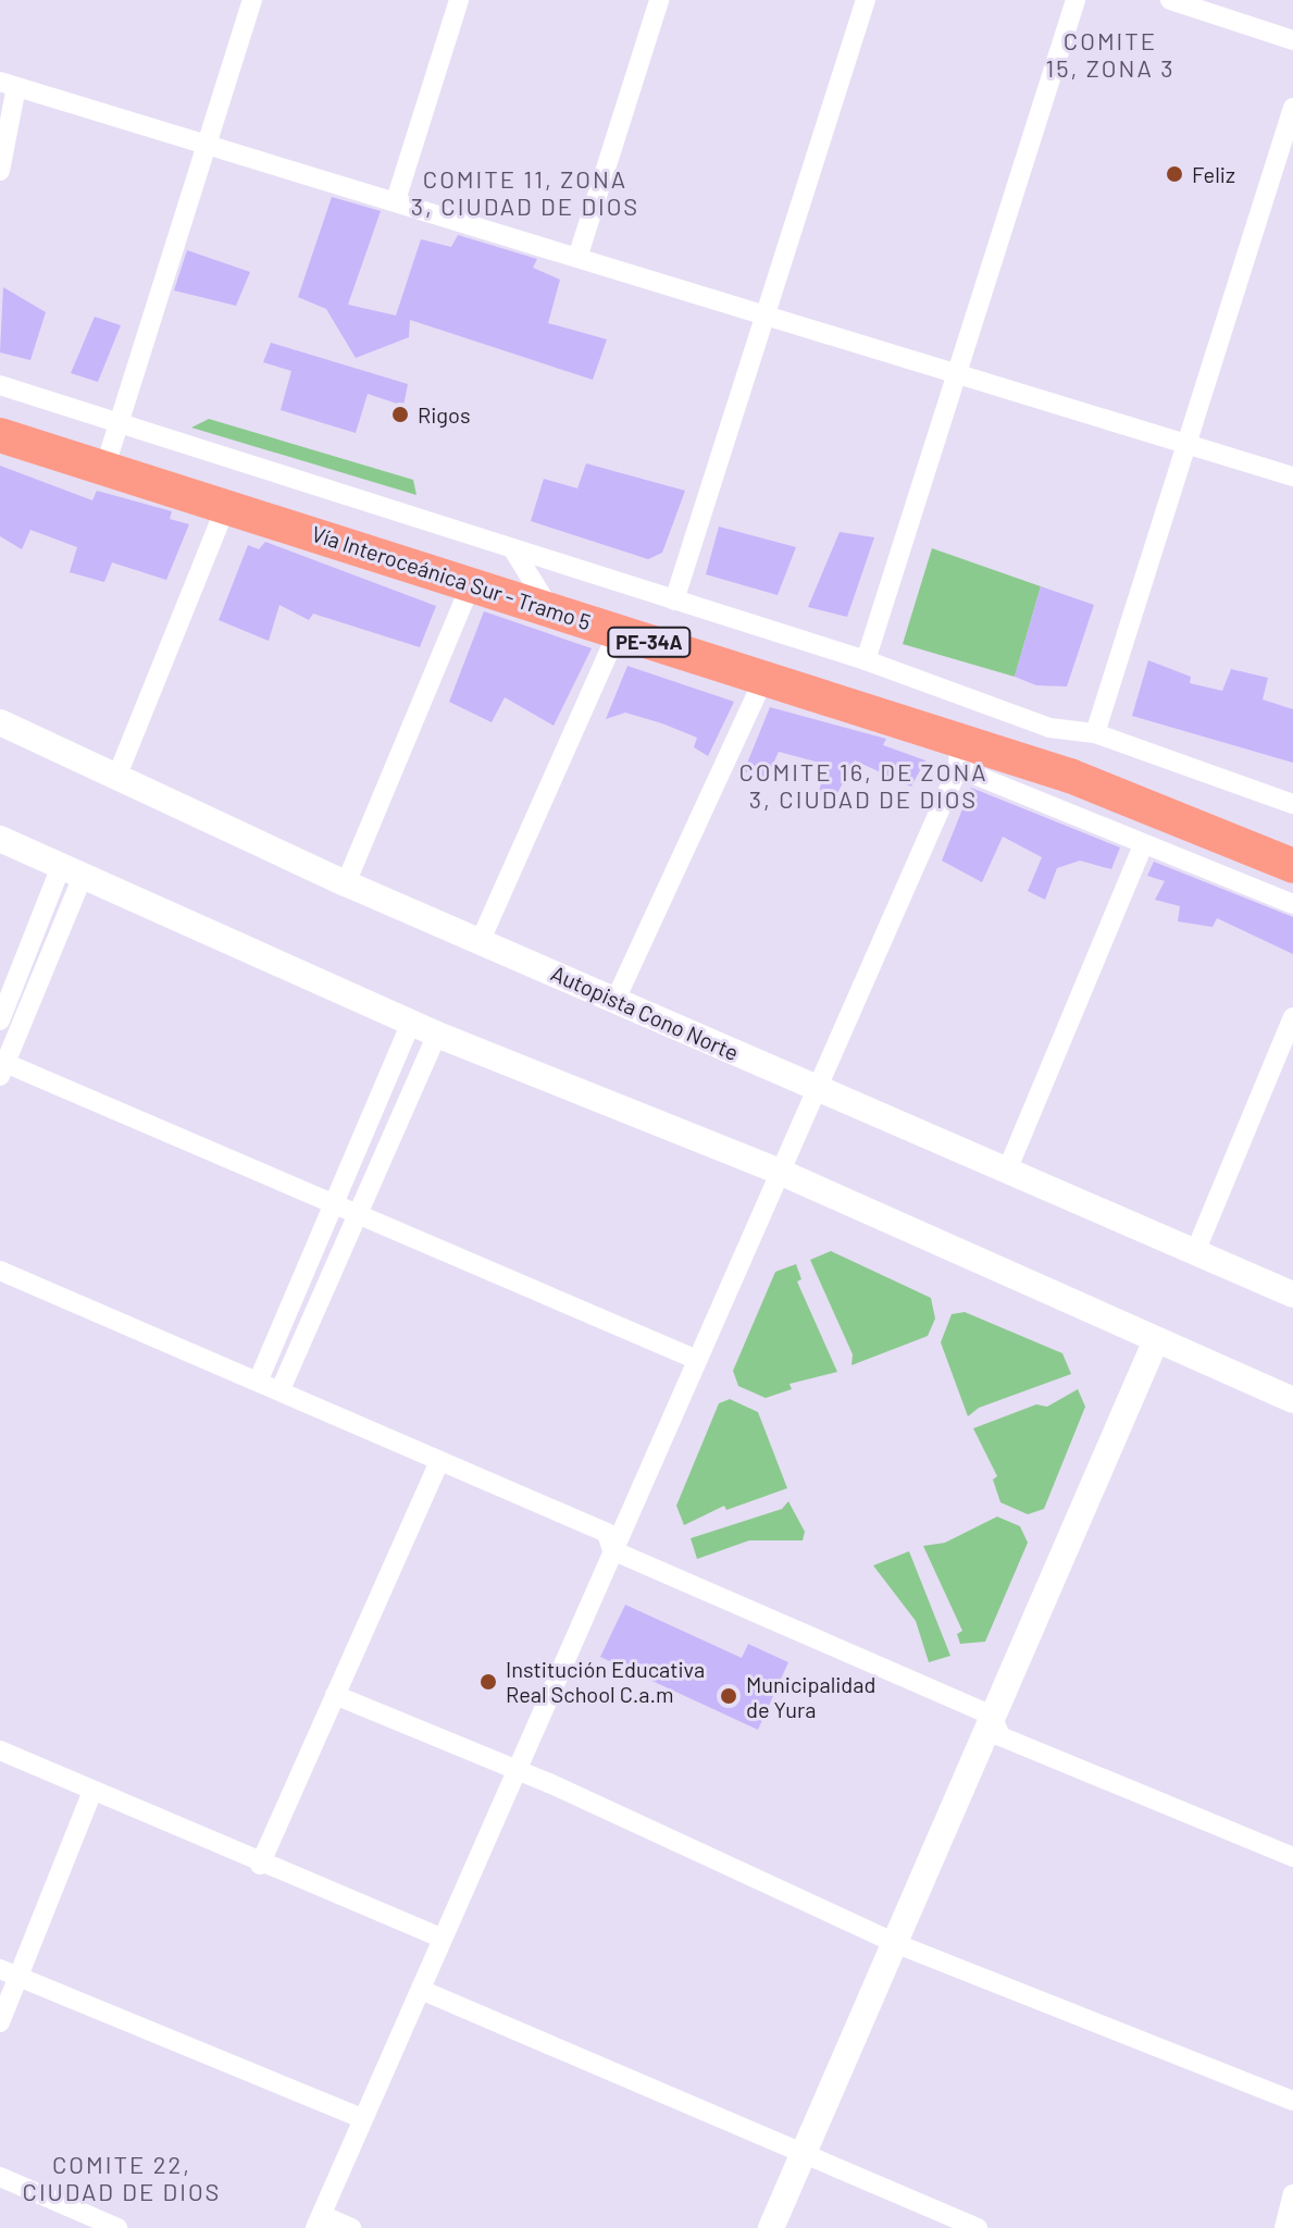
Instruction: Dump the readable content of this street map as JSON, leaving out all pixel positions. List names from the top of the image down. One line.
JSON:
{"streets":{"highway":["Vía Interoceánica Sur - Tramo 5","PE-34A"],"main road":["Autopista Cono Norte"]},"districts":["COMITE 15, ZONA 3","COMITE 11, ZONA 3, CIUDAD DE DIOS","COMITE 16, DE ZONA 3, CIUDAD DE DIOS","COMITE 22, CIUDAD DE DIOS"],"places":["Feliz","Rigos","Institución Educativa Real School C.a.m","Municipalidad de Yura"]}
